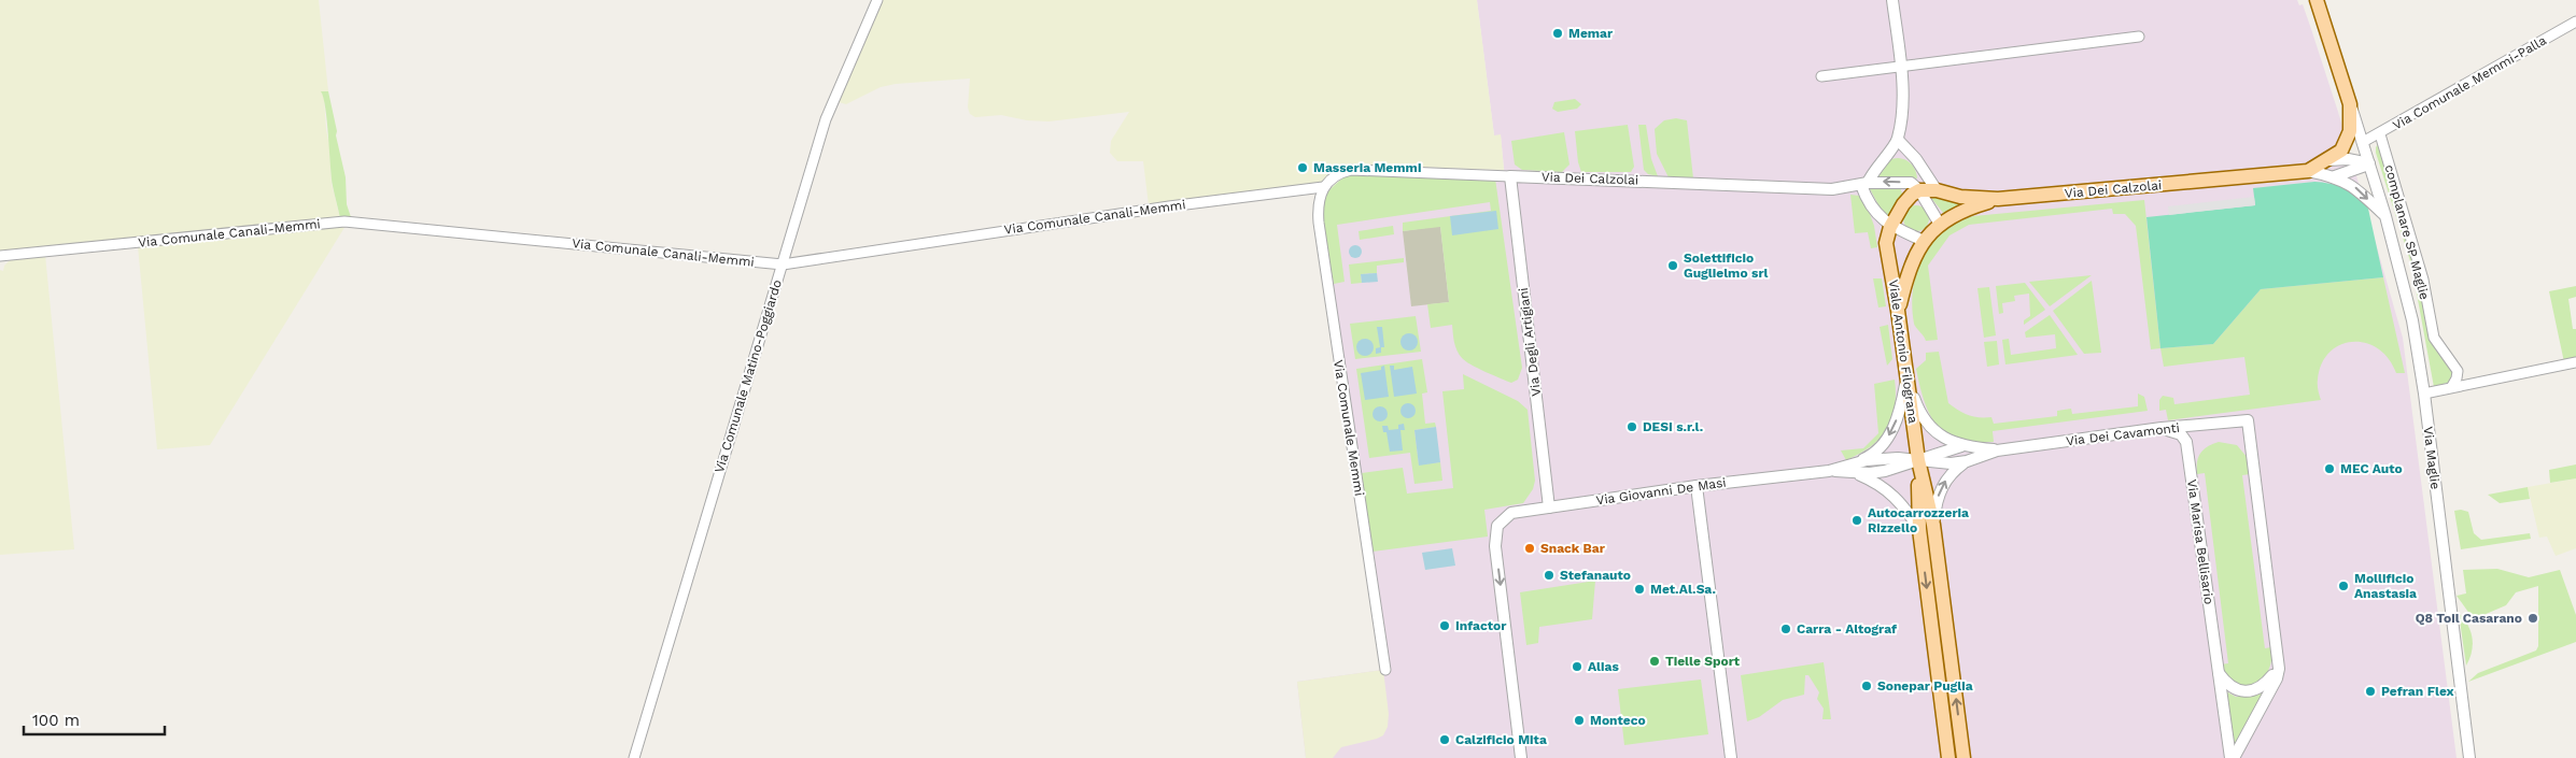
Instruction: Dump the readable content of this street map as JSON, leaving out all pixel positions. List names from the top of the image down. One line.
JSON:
{"streets":{"main road":["Via Dei Calzolai","Viale Antonio Filograna"],"street":["Via Comunale Memmi-Palla","Via Comunale Canali-Memmi","complanare SP Maglie","Via Degli Artigiani","Via Comunale Matino-Poggiardo","Via Comunale Memmi","Via Dei Cavamonti","Via Maglie","Via Giovanni De Masi","Via Marisa Bellisario"]},"crossings":[["Via Comunale Memmi-Palla","complanare SP Maglie"],["Via Comunale Memmi-Palla","Via Maglie"],["Via Dei Calzolai","Via Comunale Canali-Memmi"],["Via Dei Calzolai","Via Degli Artigiani"],["Via Dei Calzolai","Via Comunale Memmi"],["Via Comunale Canali-Memmi","Via Comunale Matino-Poggiardo"],["Via Comunale Canali-Memmi","Via Comunale Memmi"],["Via Degli Artigiani","Via Giovanni De Masi"],["Via Dei Cavamonti","Via Marisa Bellisario"]],"one_way":["Via Giovanni De Masi"],"places":["Memar","Masseria Memmi","Solettificio Guglielmo srl","DESI s.r.l.","MEC Auto","Autocarrozzeria Rizzello","Snack Bar","Stefanauto","Mollificio Anastasia","Met.Al.Sa.","Q8 Toil Casarano","Infactor","Carra - Altograf","Tielle Sport","Alias","Sonepar Puglia","Pefran Flex","Monteco","Calzificio Mita"],"scale_bar":"100 m"}
